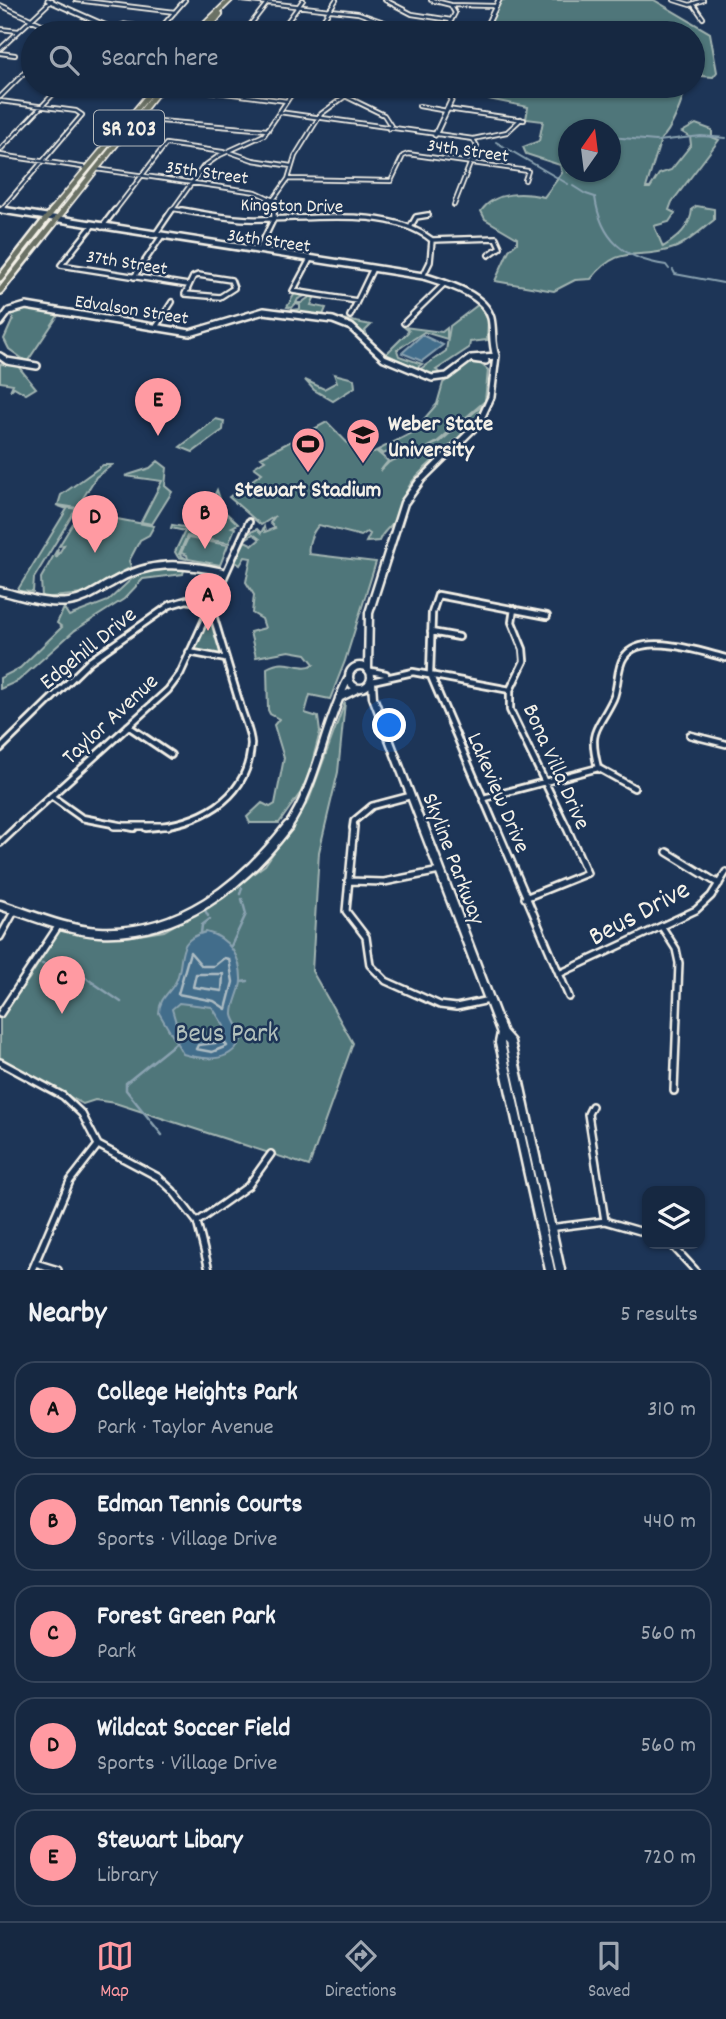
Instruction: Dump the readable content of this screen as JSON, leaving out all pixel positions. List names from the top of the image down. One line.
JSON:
{"streets":{"main road":["SR 203"],"street":["34th Street","35th Street","Kingston Drive","36th Street","37th Street","Edvalson Street","Edgehill Drive","Taylor Avenue","Bona Villa Drive","Lakeview Drive","Skyline Parkway","Beus Drive"]},"crossings":[["SR 203","35th Street"],["SR 203","36th Street"],["36th Street","37th Street"],["36th Street","Edvalson Street"],["Edgehill Drive","Taylor Avenue"],["Bona Villa Drive","Lakeview Drive"],["Lakeview Drive","Beus Drive"]],"parks":["Beus Park"],"places":{"school or university":["Weber State University"],"sports":["Stewart Stadium"]},"north":"top","page":{"search":"Search here","pins":["E","B","D","A","C"],"heading":["Nearby","5 results"],"list":[{"mark":"A","name":"College Heights Park","note":"Park · Taylor Avenue","value":"310 m"},{"mark":"B","name":"Edman Tennis Courts","note":"Sports · Village Drive","value":"440 m"},{"mark":"C","name":"Forest Green Park","note":"Park","value":"560 m"},{"mark":"D","name":"Wildcat Soccer Field","note":"Sports · Village Drive","value":"560 m"},{"mark":"E","name":"Stewart Libary","note":"Library","value":"720 m"}],"nav":["Map","Directions","Saved"]}}
